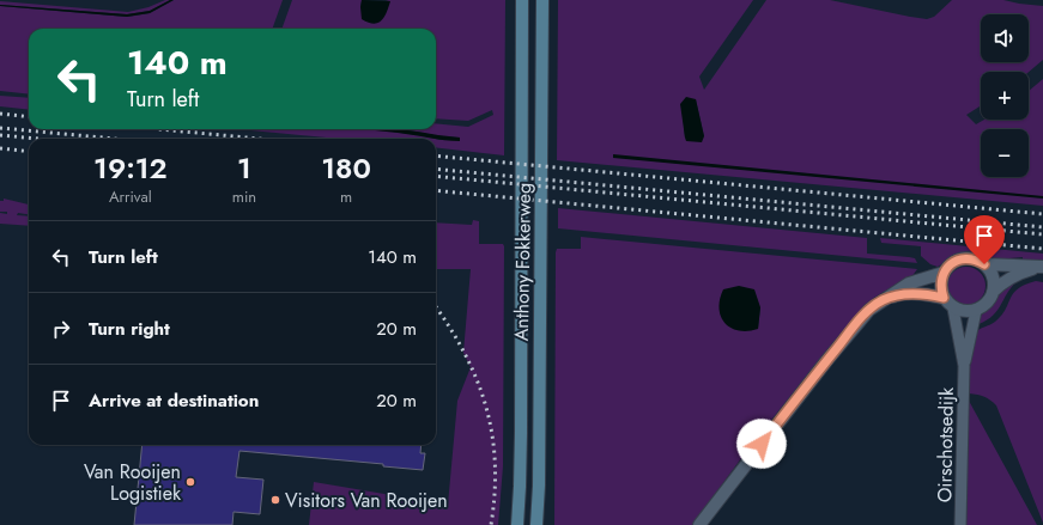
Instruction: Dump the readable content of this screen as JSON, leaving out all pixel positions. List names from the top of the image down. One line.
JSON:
{"streets":{"main road":["Anthony Fokkerweg"],"street":["Oirschotsedijk"]},"places":["Van Rooijen Logistiek","Visitors Van Rooijen"],"page":{"map_buttons":["+","−"],"turn":["140 m","Turn left"],"eta":["19:12","Arrival","1","min","180","m"],"list":[{"name":"Turn left","value":"140 m"},{"name":"Turn right","value":"20 m"},{"name":"Arrive at destination","value":"20 m"}]}}
